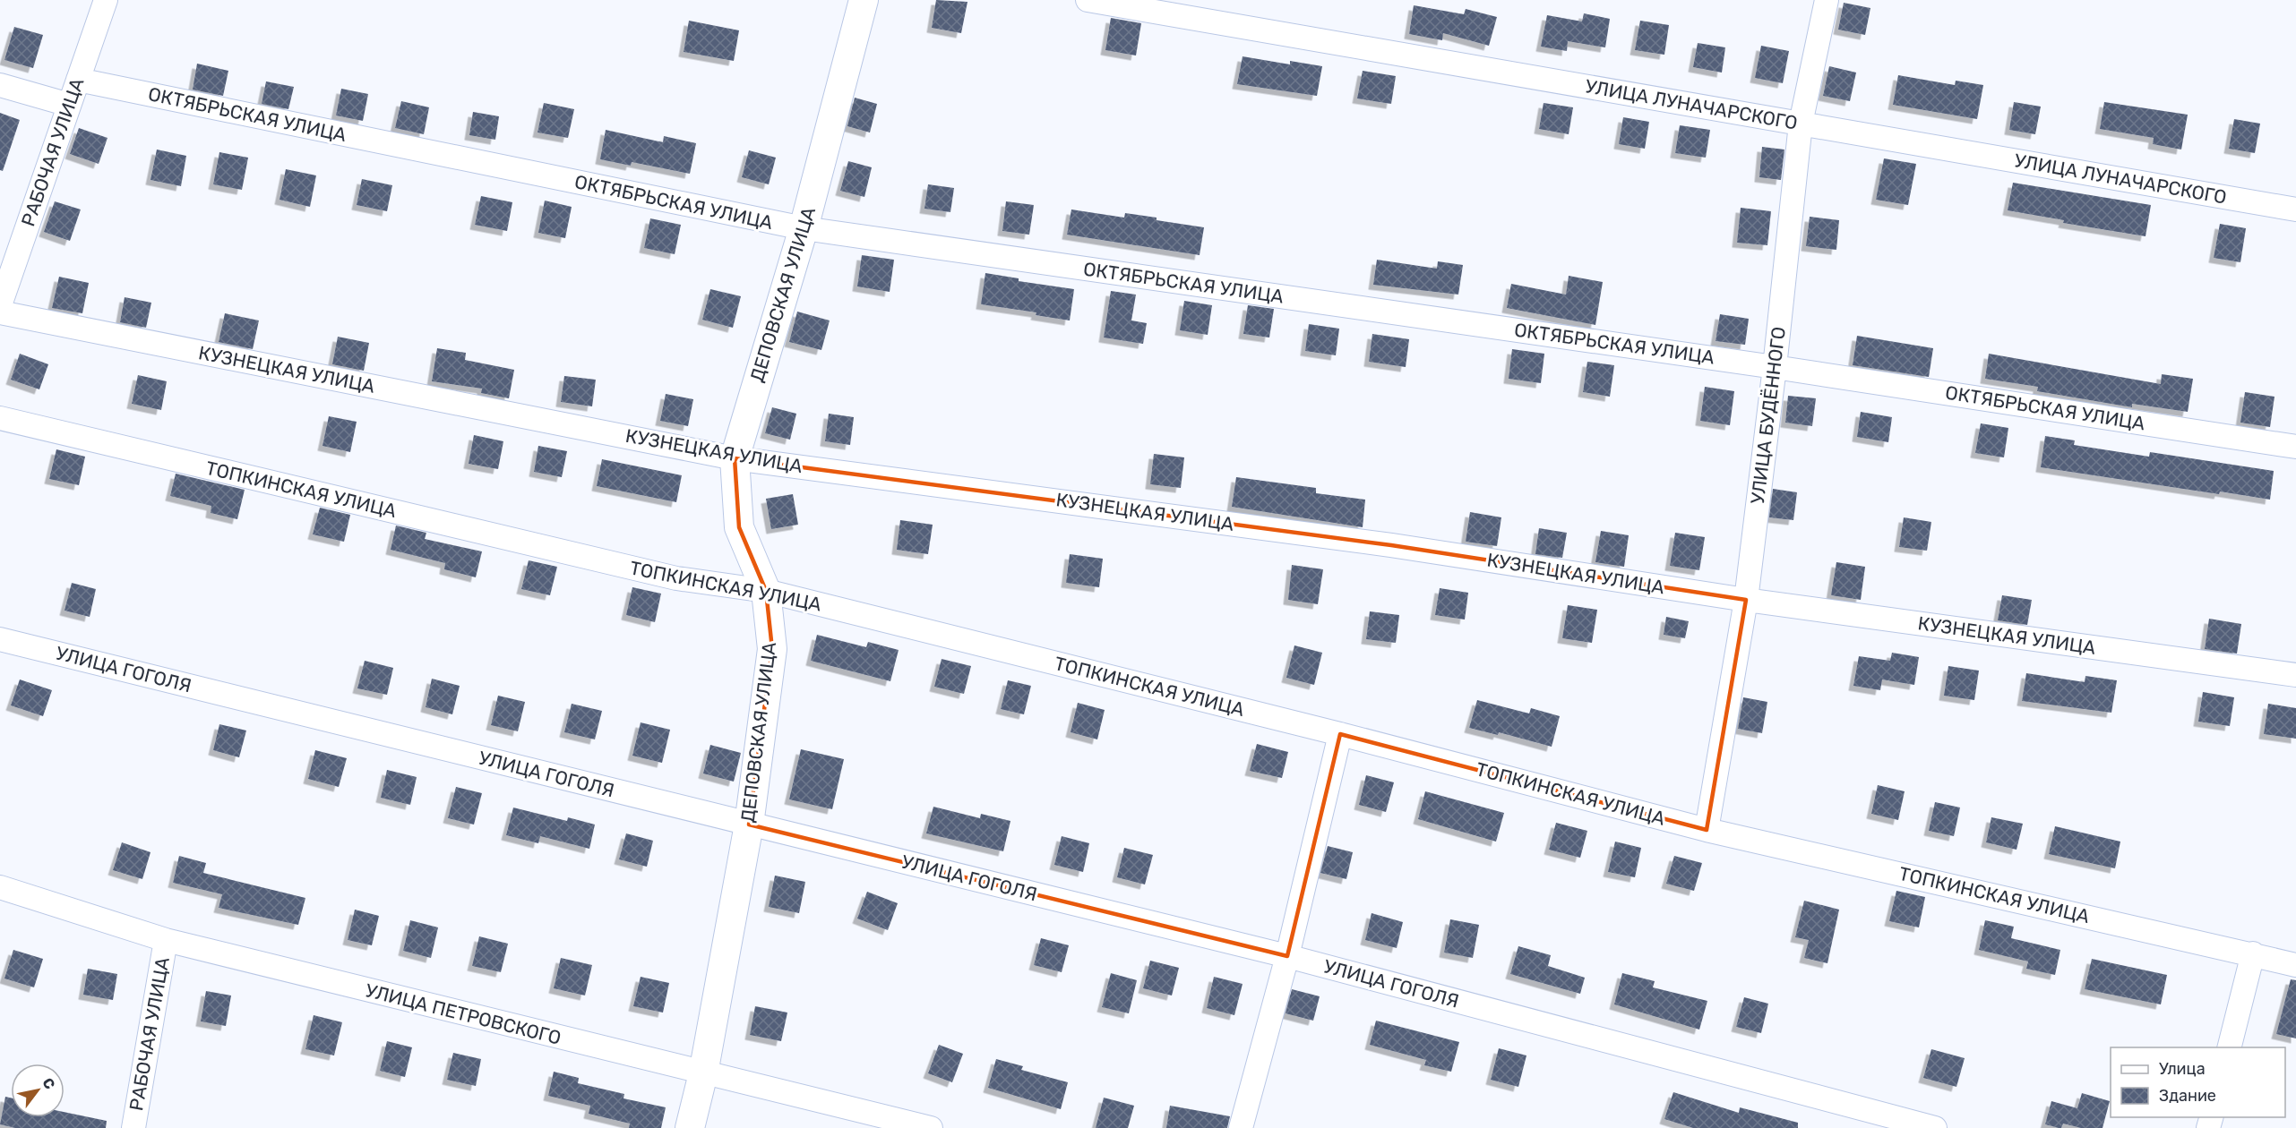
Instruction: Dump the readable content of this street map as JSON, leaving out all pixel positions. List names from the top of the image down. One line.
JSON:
{"streets":{"street":["УЛИЦА ЛУНАЧАРСКОГО","ОКТЯБРЬСКАЯ УЛИЦА","РАБОЧАЯ УЛИЦА","ДЕПОВСКАЯ УЛИЦА","КУЗНЕЦКАЯ УЛИЦА","УЛИЦА БУДЁННОГО","ТОПКИНСКАЯ УЛИЦА","УЛИЦА ГОГОЛЯ","УЛИЦА ПЕТРОВСКОГО"]},"crossings":[["УЛИЦА ЛУНАЧАРСКОГО","УЛИЦА БУДЁННОГО"],["ОКТЯБРЬСКАЯ УЛИЦА","РАБОЧАЯ УЛИЦА"],["ОКТЯБРЬСКАЯ УЛИЦА","ДЕПОВСКАЯ УЛИЦА"],["ОКТЯБРЬСКАЯ УЛИЦА","УЛИЦА БУДЁННОГО"],["РАБОЧАЯ УЛИЦА","УЛИЦА ПЕТРОВСКОГО"],["ДЕПОВСКАЯ УЛИЦА","КУЗНЕЦКАЯ УЛИЦА"],["ДЕПОВСКАЯ УЛИЦА","ТОПКИНСКАЯ УЛИЦА"],["ДЕПОВСКАЯ УЛИЦА","УЛИЦА ГОГОЛЯ"],["ДЕПОВСКАЯ УЛИЦА","УЛИЦА ПЕТРОВСКОГО"],["КУЗНЕЦКАЯ УЛИЦА","УЛИЦА БУДЁННОГО"],["УЛИЦА БУДЁННОГО","ТОПКИНСКАЯ УЛИЦА"]],"legend":["Улица","Здание"],"north":"top right"}
